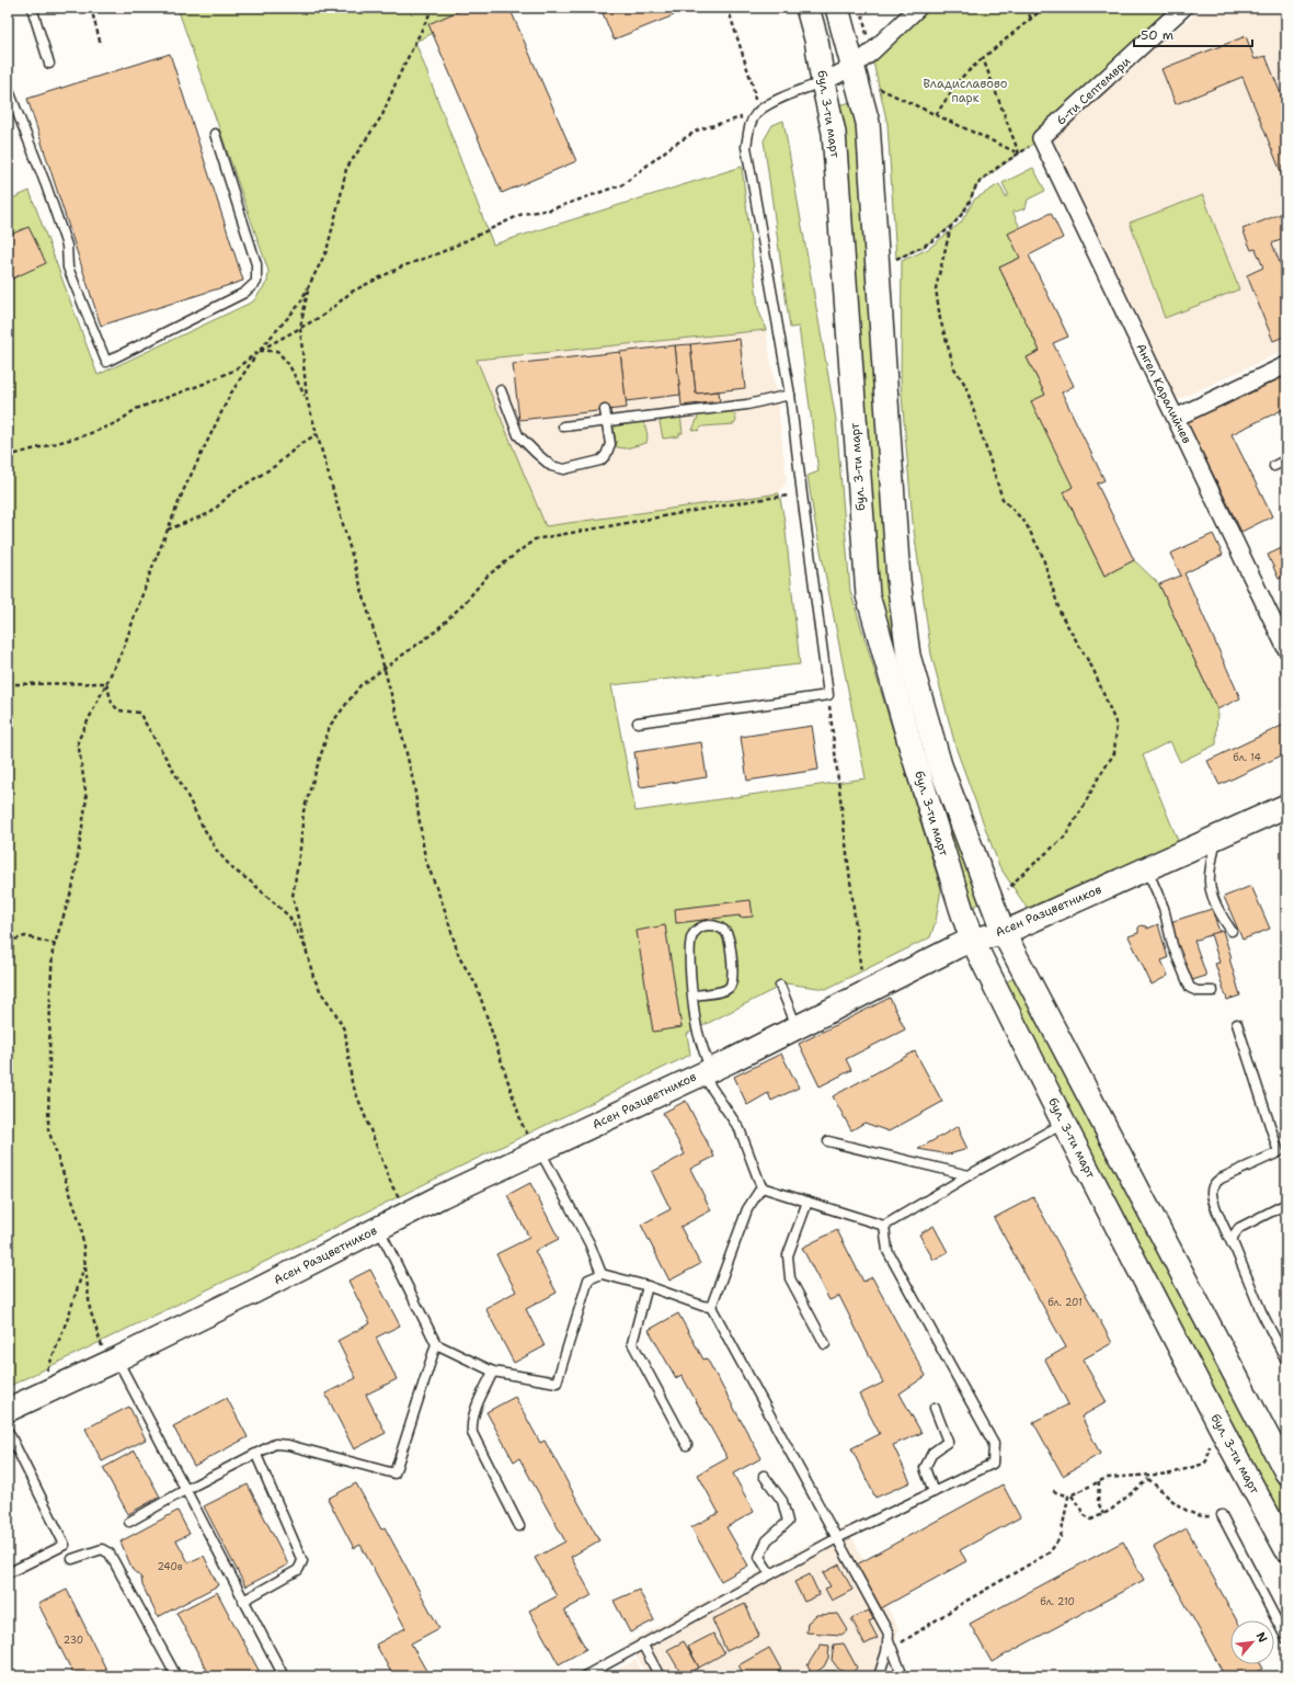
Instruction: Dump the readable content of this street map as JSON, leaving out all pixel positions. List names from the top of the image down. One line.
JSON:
{"streets":{"street":["6-ти Септември","бул. 3-ти март","Ангел Каралийчев","Асен Разцветников"]},"crossings":[["6-ти Септември","Ангел Каралийчев"],["бул. 3-ти март","Асен Разцветников"]],"parks":["Владиславово парк"],"house_numbers":["бл. 14","бл. 201","240в","бл. 210","230"],"scale_bar":"50 m","north":"top right"}
